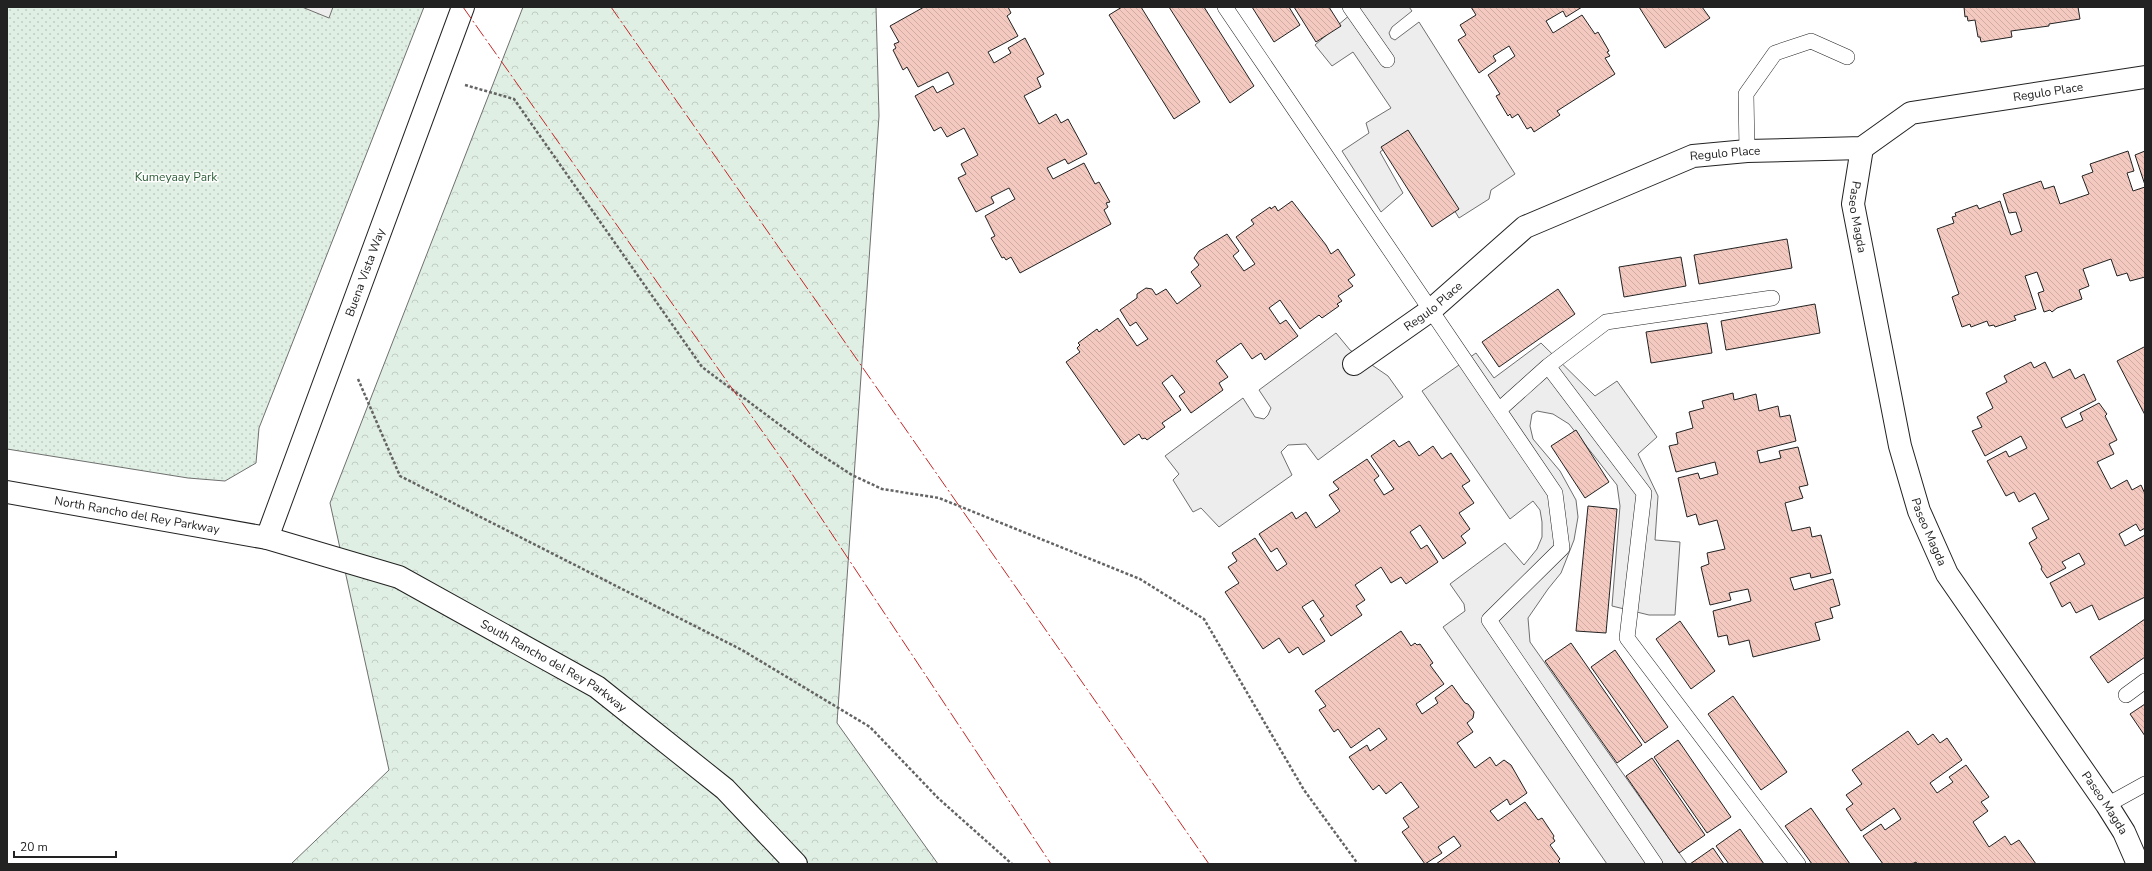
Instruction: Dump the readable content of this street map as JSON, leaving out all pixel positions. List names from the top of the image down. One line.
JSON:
{"streets":{"street":["Regulo Place","Paseo Magda","Buena Vista Way","North Rancho del Rey Parkway","South Rancho del Rey Parkway"]},"crossings":[["Regulo Place","Paseo Magda"],["Buena Vista Way","North Rancho del Rey Parkway"],["Buena Vista Way","South Rancho del Rey Parkway"],["North Rancho del Rey Parkway","South Rancho del Rey Parkway"]],"parks":["Kumeyaay Park"],"scale_bar":"20 m"}
